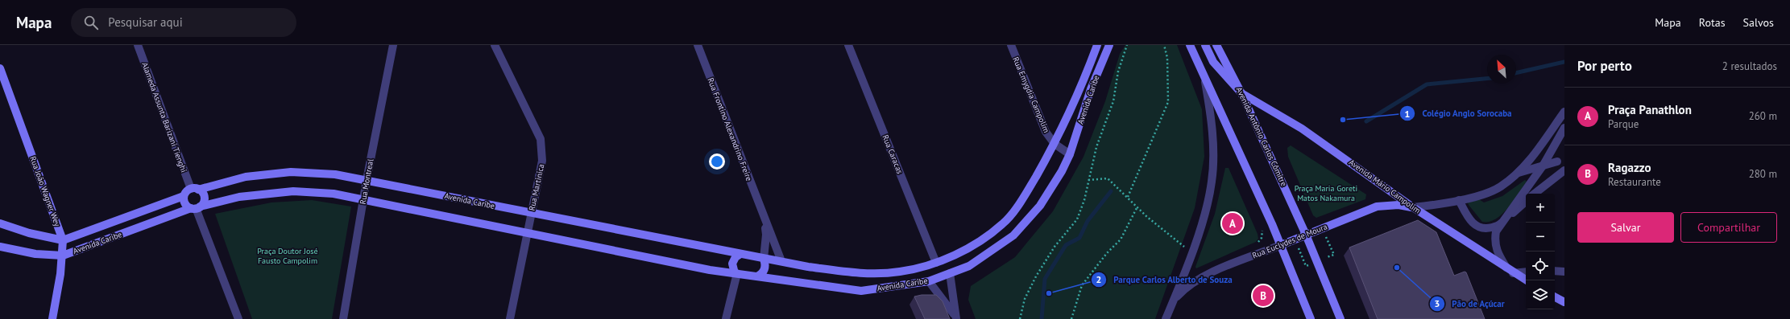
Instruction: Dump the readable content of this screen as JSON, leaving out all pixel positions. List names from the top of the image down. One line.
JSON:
{"streets":{"street":["Rua Emygdia Campolim","Avenida Caribe","Alameda Assunta Barizani Tienghi","Rua Frontino Alexandrino Freire","Avenida Antônio Carlos Cômitre","Rua Caracas","Rua Montreal","Avenida Mário Campolim","Rua Martinica","Rua João Wagner Wey","Rua Euclydes de Moura"]},"crossings":[["Rua Emygdia Campolim","Avenida Caribe"],["Avenida Caribe","Alameda Assunta Barizani Tienghi"],["Avenida Caribe","Rua Frontino Alexandrino Freire"],["Avenida Caribe","Rua Caracas"],["Avenida Caribe","Rua Montreal"],["Avenida Caribe","Rua Martinica"],["Avenida Caribe","Rua João Wagner Wey"],["Avenida Antônio Carlos Cômitre","Avenida Mário Campolim"],["Avenida Antônio Carlos Cômitre","Rua Euclydes de Moura"],["Avenida Mário Campolim","Rua Euclydes de Moura"]],"parks":["Praça Maria Goreti Matos Nakamura","Praça Doutor José Fausto Campolim"],"places":["Colégio Anglo Sorocaba","Pão de Açúcar","Parque Carlos Alberto de Souza"],"north":"top left","page":{"header":"Mapa","search":"Pesquisar aqui","nav":["Mapa","Rotas","Salvos"],"heading":["Por perto","2 resultados"],"list":[{"mark":"A","name":"Praça Panathlon","note":"Parque","value":"260 m"},{"mark":"B","name":"Ragazzo","note":"Restaurante","value":"280 m"}],"map_buttons":["+","−"],"buttons":["Salvar","Compartilhar"],"pins":["A","B"]}}
